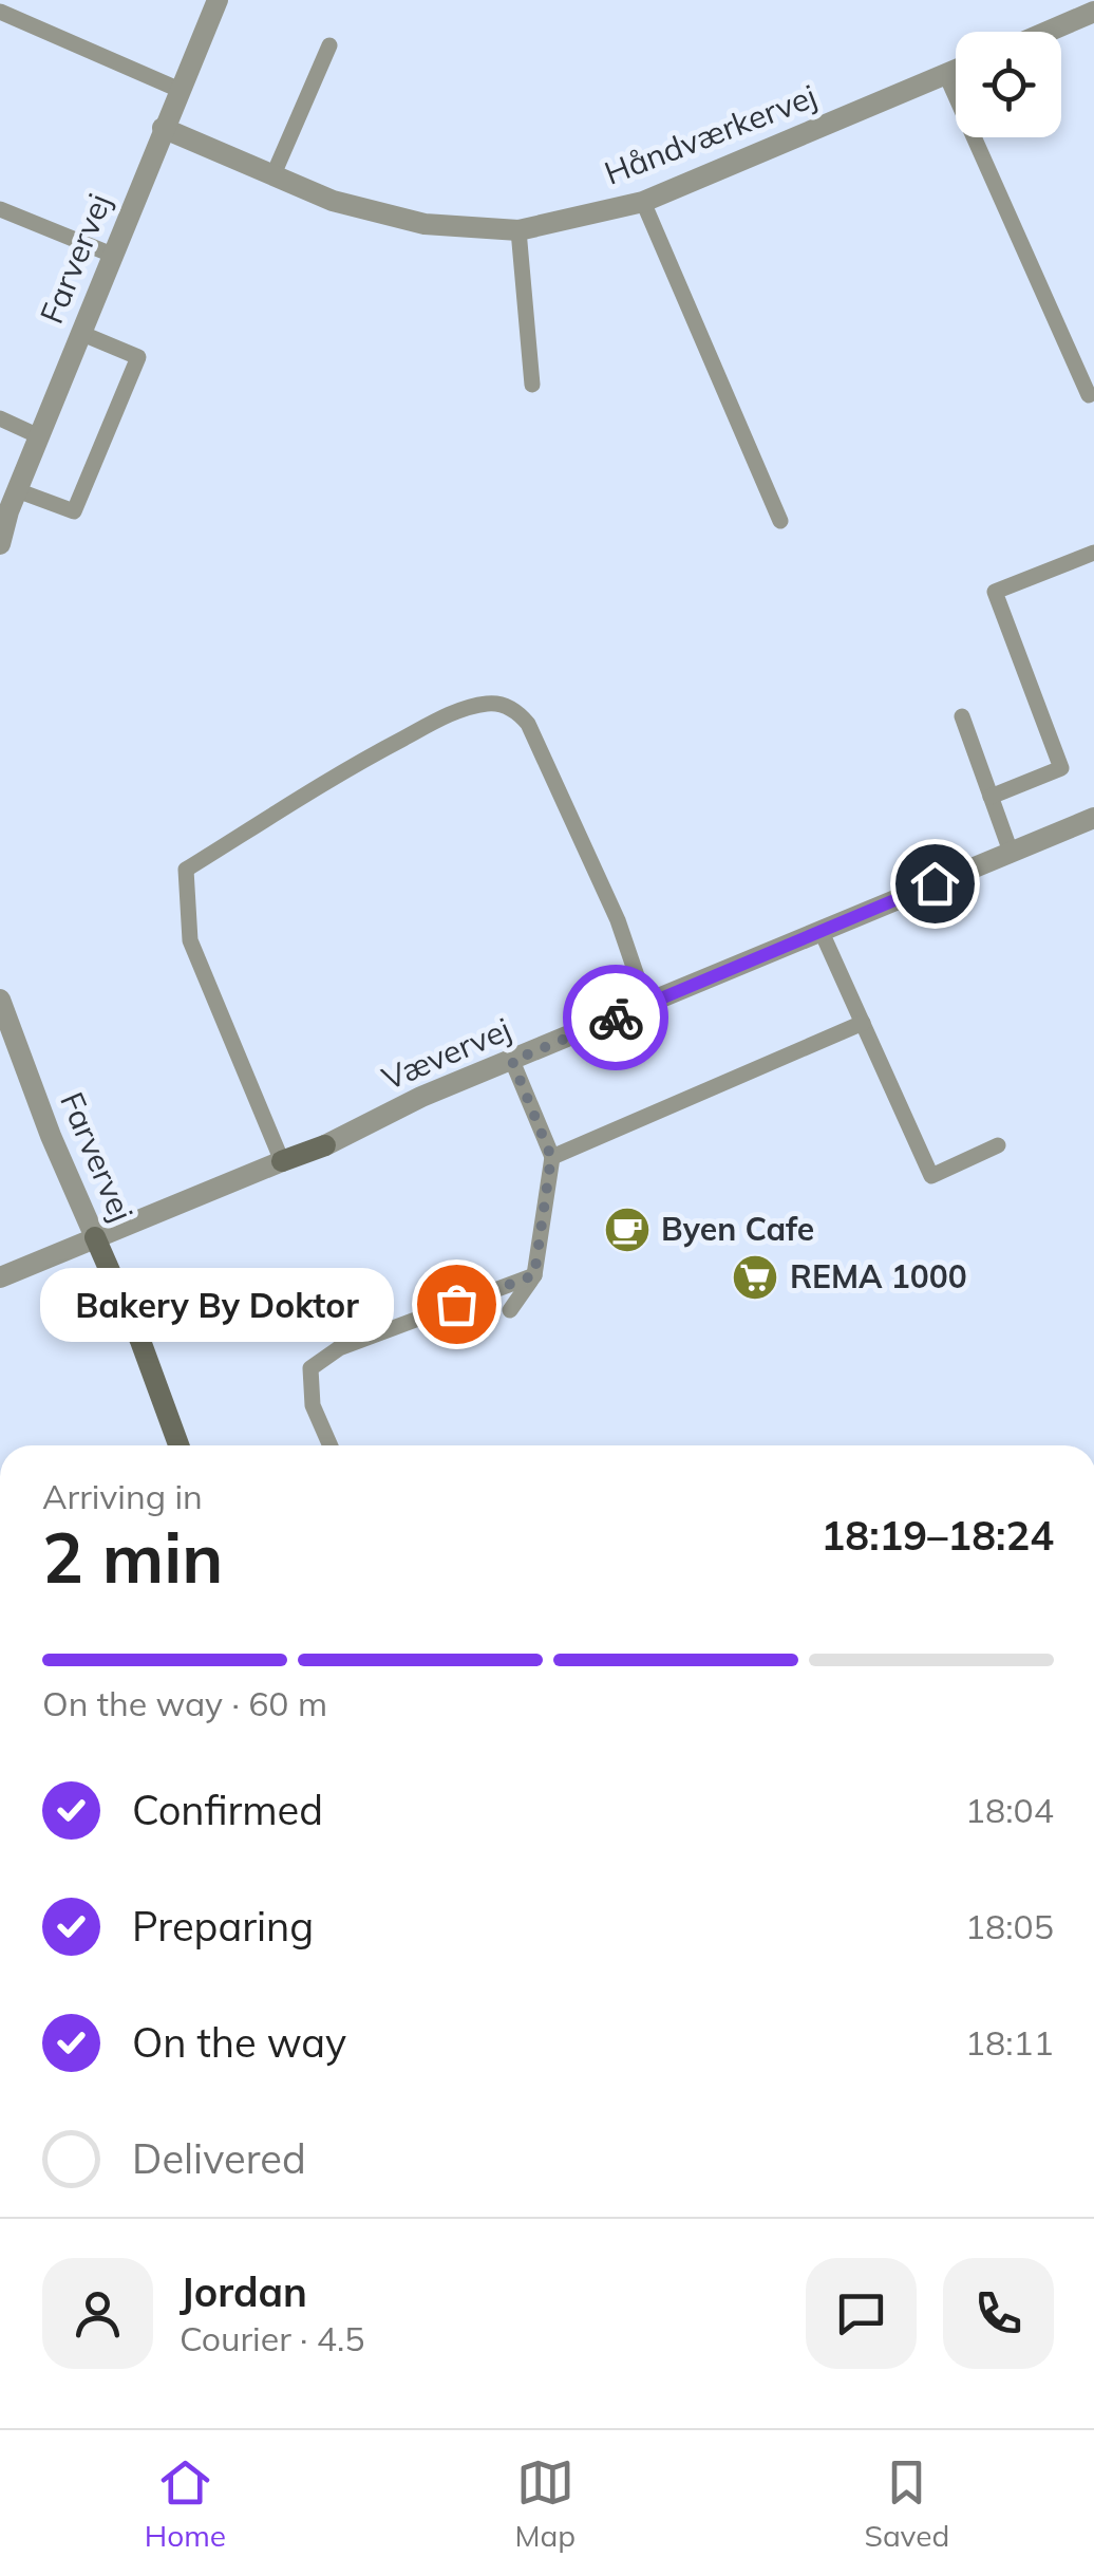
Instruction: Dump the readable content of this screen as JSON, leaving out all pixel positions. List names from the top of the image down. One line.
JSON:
{"streets":{"street":["Håndværkervej","Farvervej","Vævervej"]},"crossings":[["Håndværkervej","Farvervej"],["Farvervej","Vævervej"]],"places":{"cafe":["Byen Cafe"],"supermarket":["REMA 1000"],"other":["Bakery By Doktor"]},"page":{"bubble":"Bakery By Doktor","heading":["2 min","Arriving in","18:19–18:24"],"panel":["Jordan","Courier · 4.5"],"bar":"On the way · 60 m","list":[["Confirmed","18:04"],["Preparing","18:05"],["On the way","18:11"],"Delivered"],"tabs":["Home","Map","Saved"]}}
